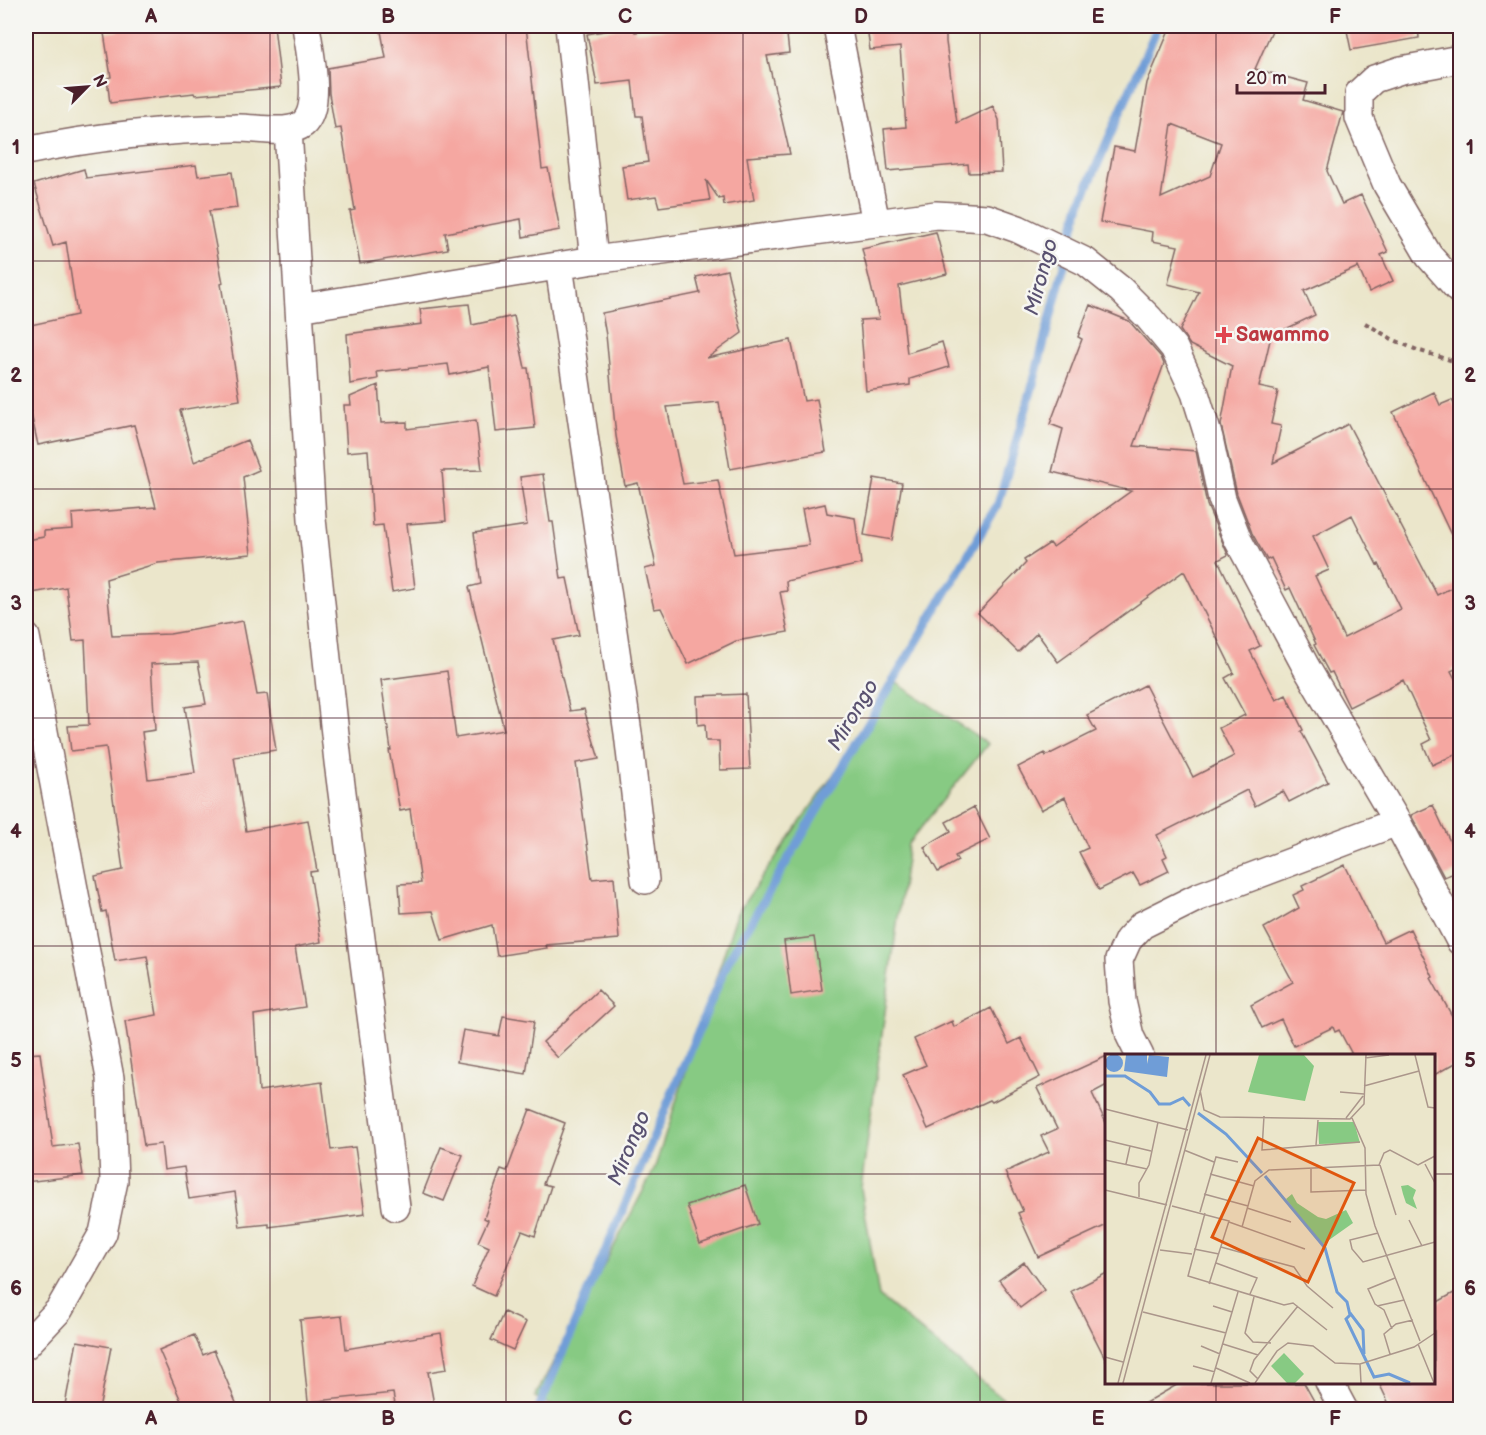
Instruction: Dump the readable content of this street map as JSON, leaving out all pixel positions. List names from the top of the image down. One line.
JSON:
{"water":["Mirongo"],"places":{"health":["Sawammo"]},"scale_bar":"20 m","north":"top right","grid":{"columns":["A","B","C","D","E","F"],"rows":["1","2","3","4","5","6"]}}
